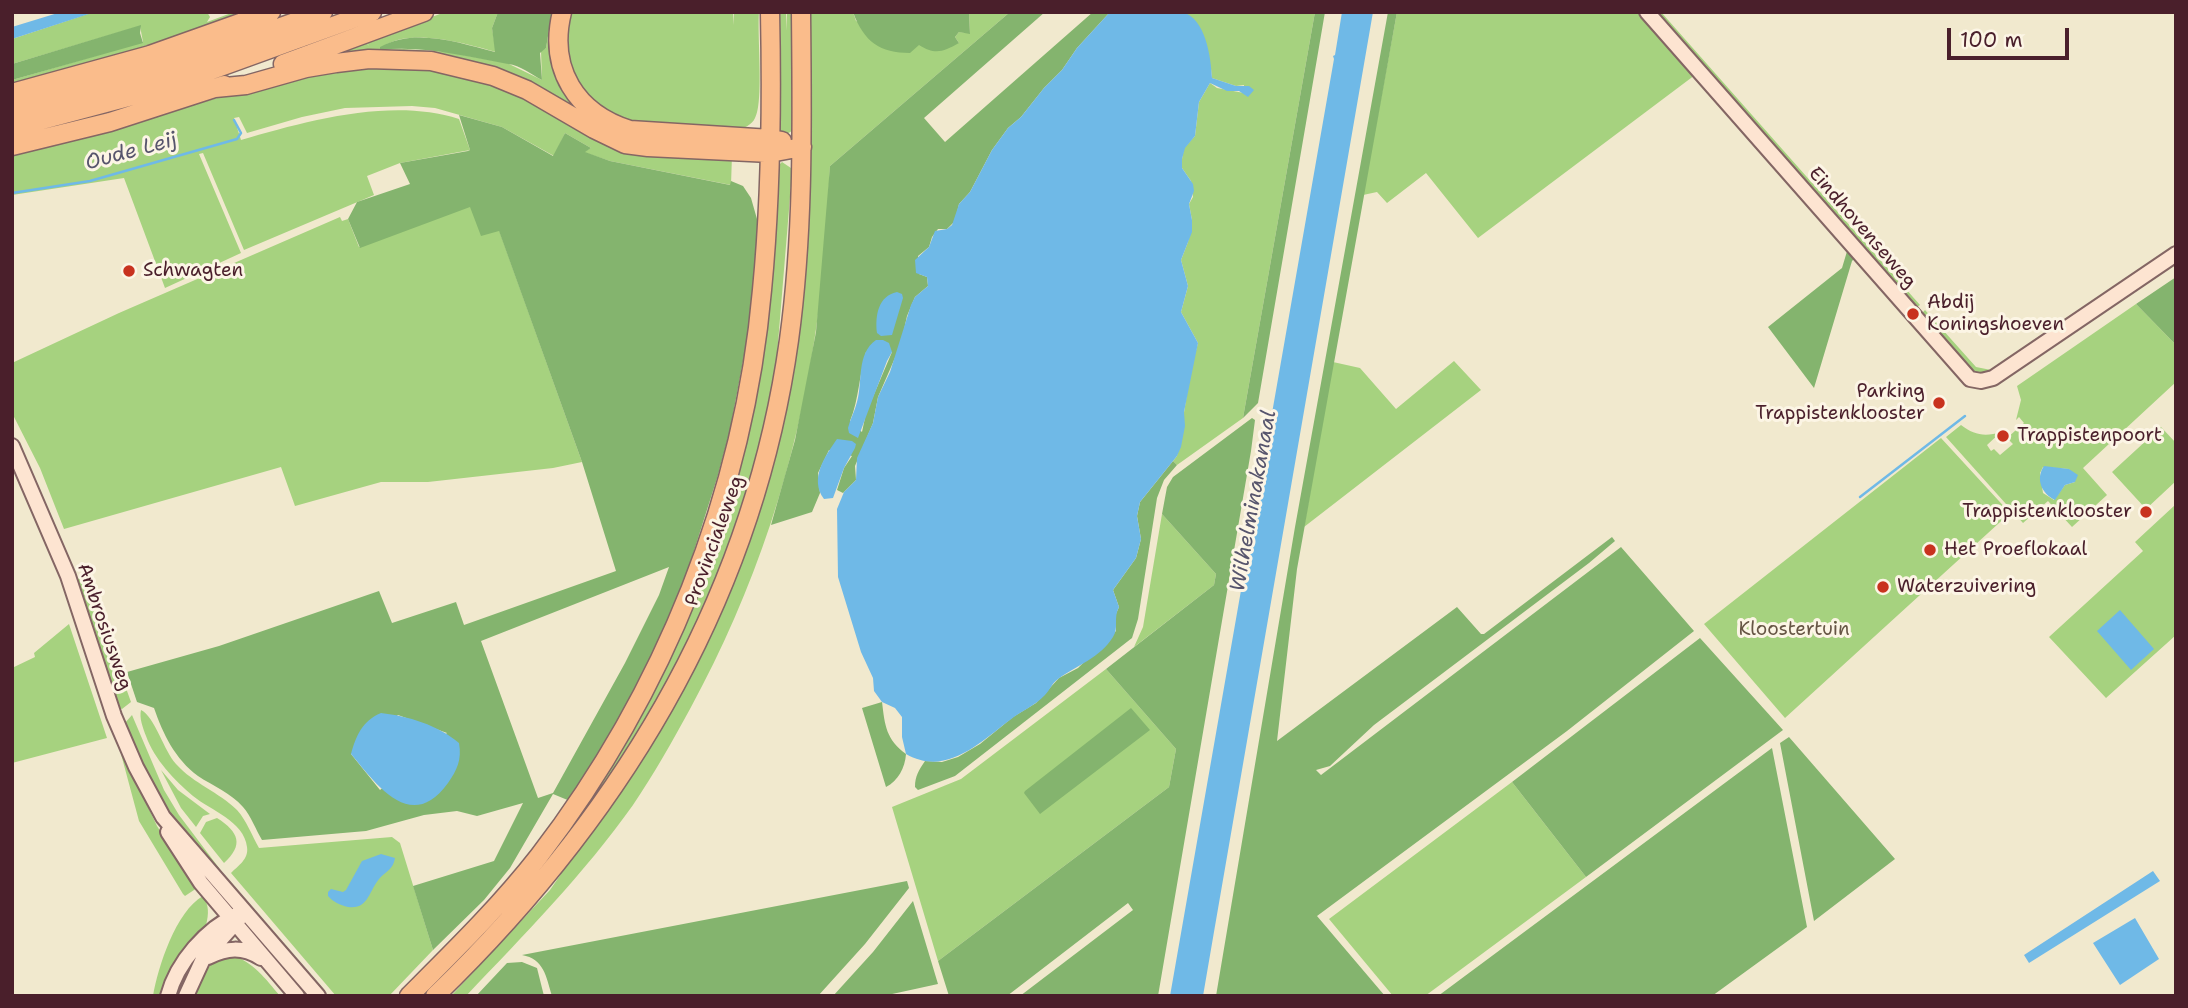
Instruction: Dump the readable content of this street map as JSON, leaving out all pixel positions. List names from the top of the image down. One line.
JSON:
{"streets":{"highway":["Provincialeweg"],"street":["Eindhovenseweg","Ambrosiusweg"]},"water":["Oude Leij","Wilhelminakanaal"],"parks":["Kloostertuin"],"places":["Schwagten","Abdij Koningshoeven","Parking Trappistenklooster","Trappistenpoort","Trappistenklooster","Het Proeflokaal","Waterzuivering"],"scale_bar":"100 m"}
